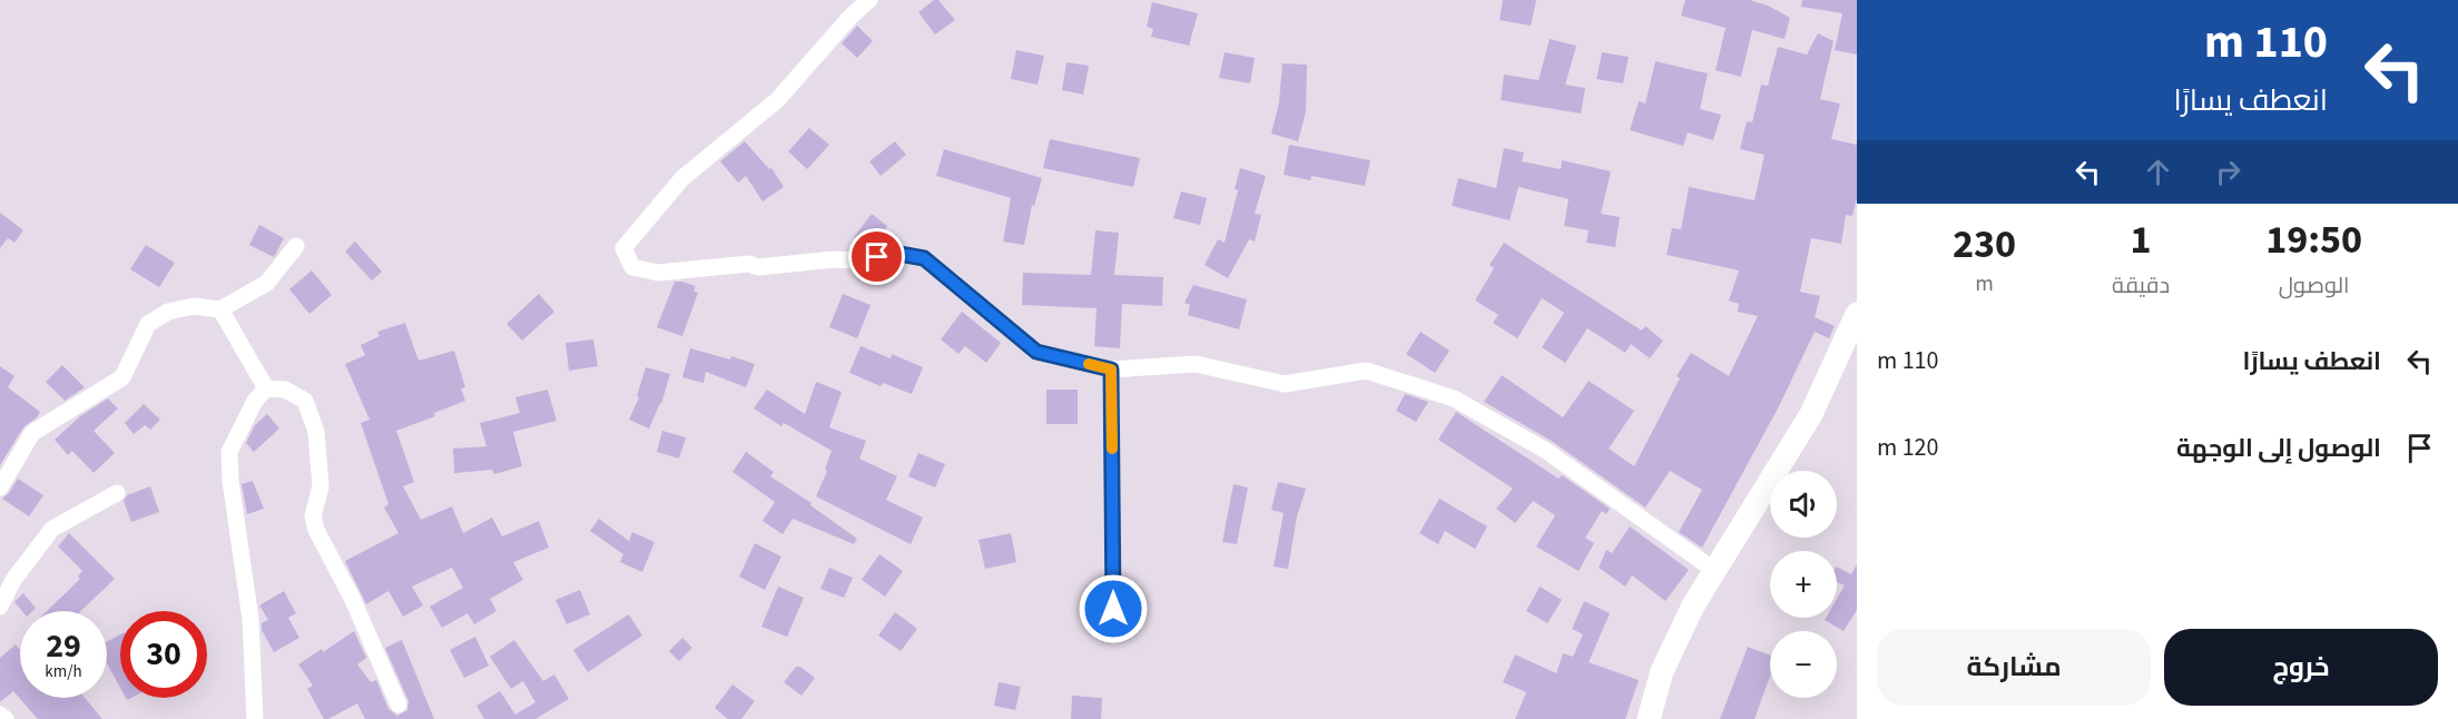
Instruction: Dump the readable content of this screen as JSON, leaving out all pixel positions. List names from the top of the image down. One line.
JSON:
{"page":{"turn":["110 m","انعطف يسارًا"],"eta":["19:50","الوصول","1","دقيقة","230","m"],"list":[{"name":"انعطف يسارًا","value":"110 m"},{"name":"الوصول إلى الوجهة","value":"120 m"}],"map_buttons":["+","−"],"speed":"29 km/h","limit":"30","buttons":["خروج","مشاركة"]}}
